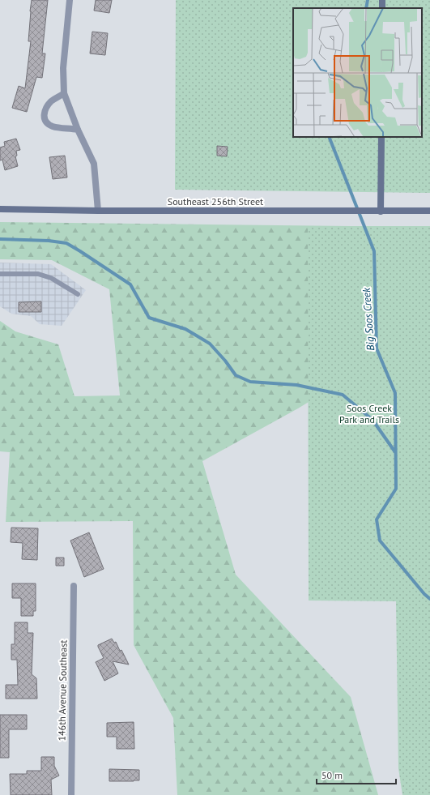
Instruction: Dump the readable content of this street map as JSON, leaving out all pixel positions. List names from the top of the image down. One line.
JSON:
{"streets":{"main road":["Southeast 256th Street"],"street":["146th Avenue Southeast"]},"water":["Big Soos Creek"],"parks":["Soos Creek Park and Trails"],"scale_bar":"50 m"}
